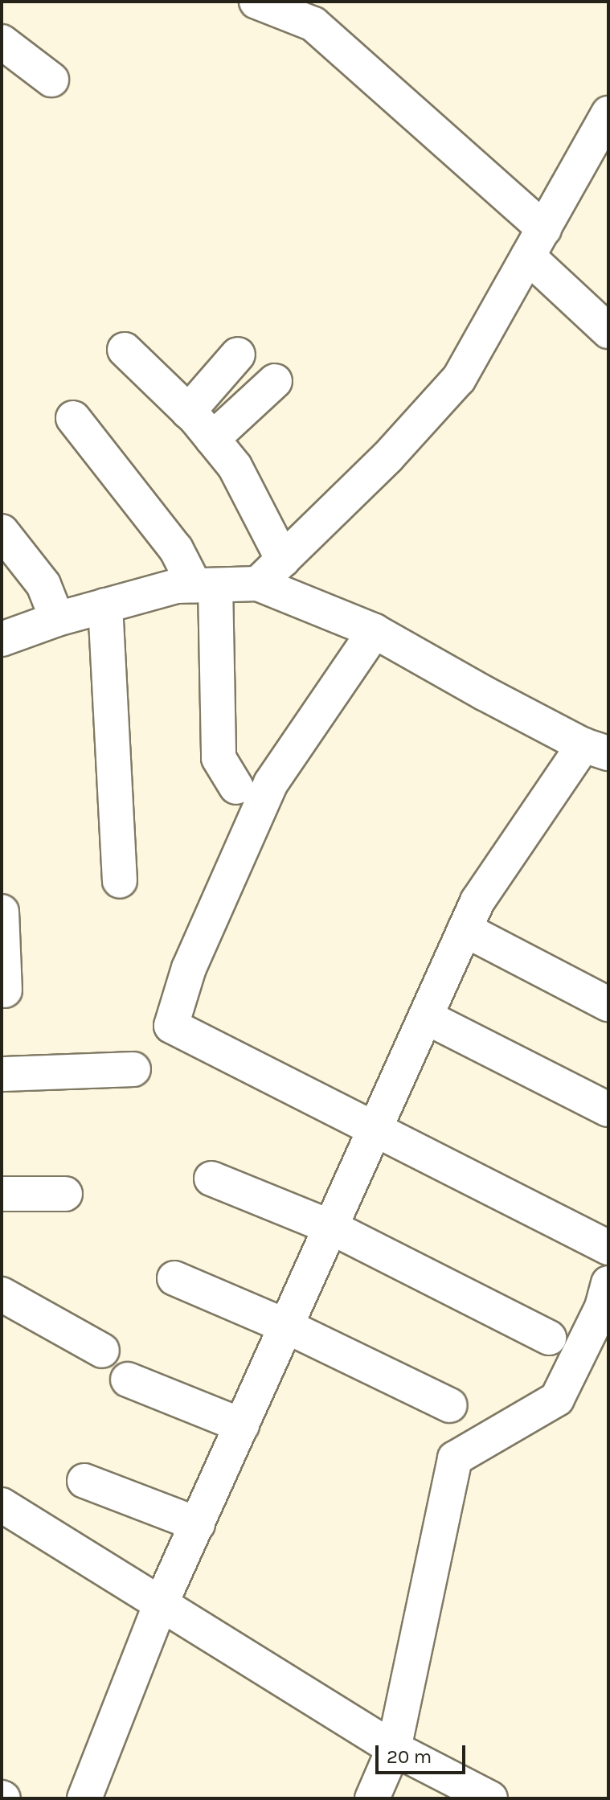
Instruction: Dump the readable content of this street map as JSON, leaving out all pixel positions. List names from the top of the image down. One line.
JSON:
{"scale_bar":"20 m"}
